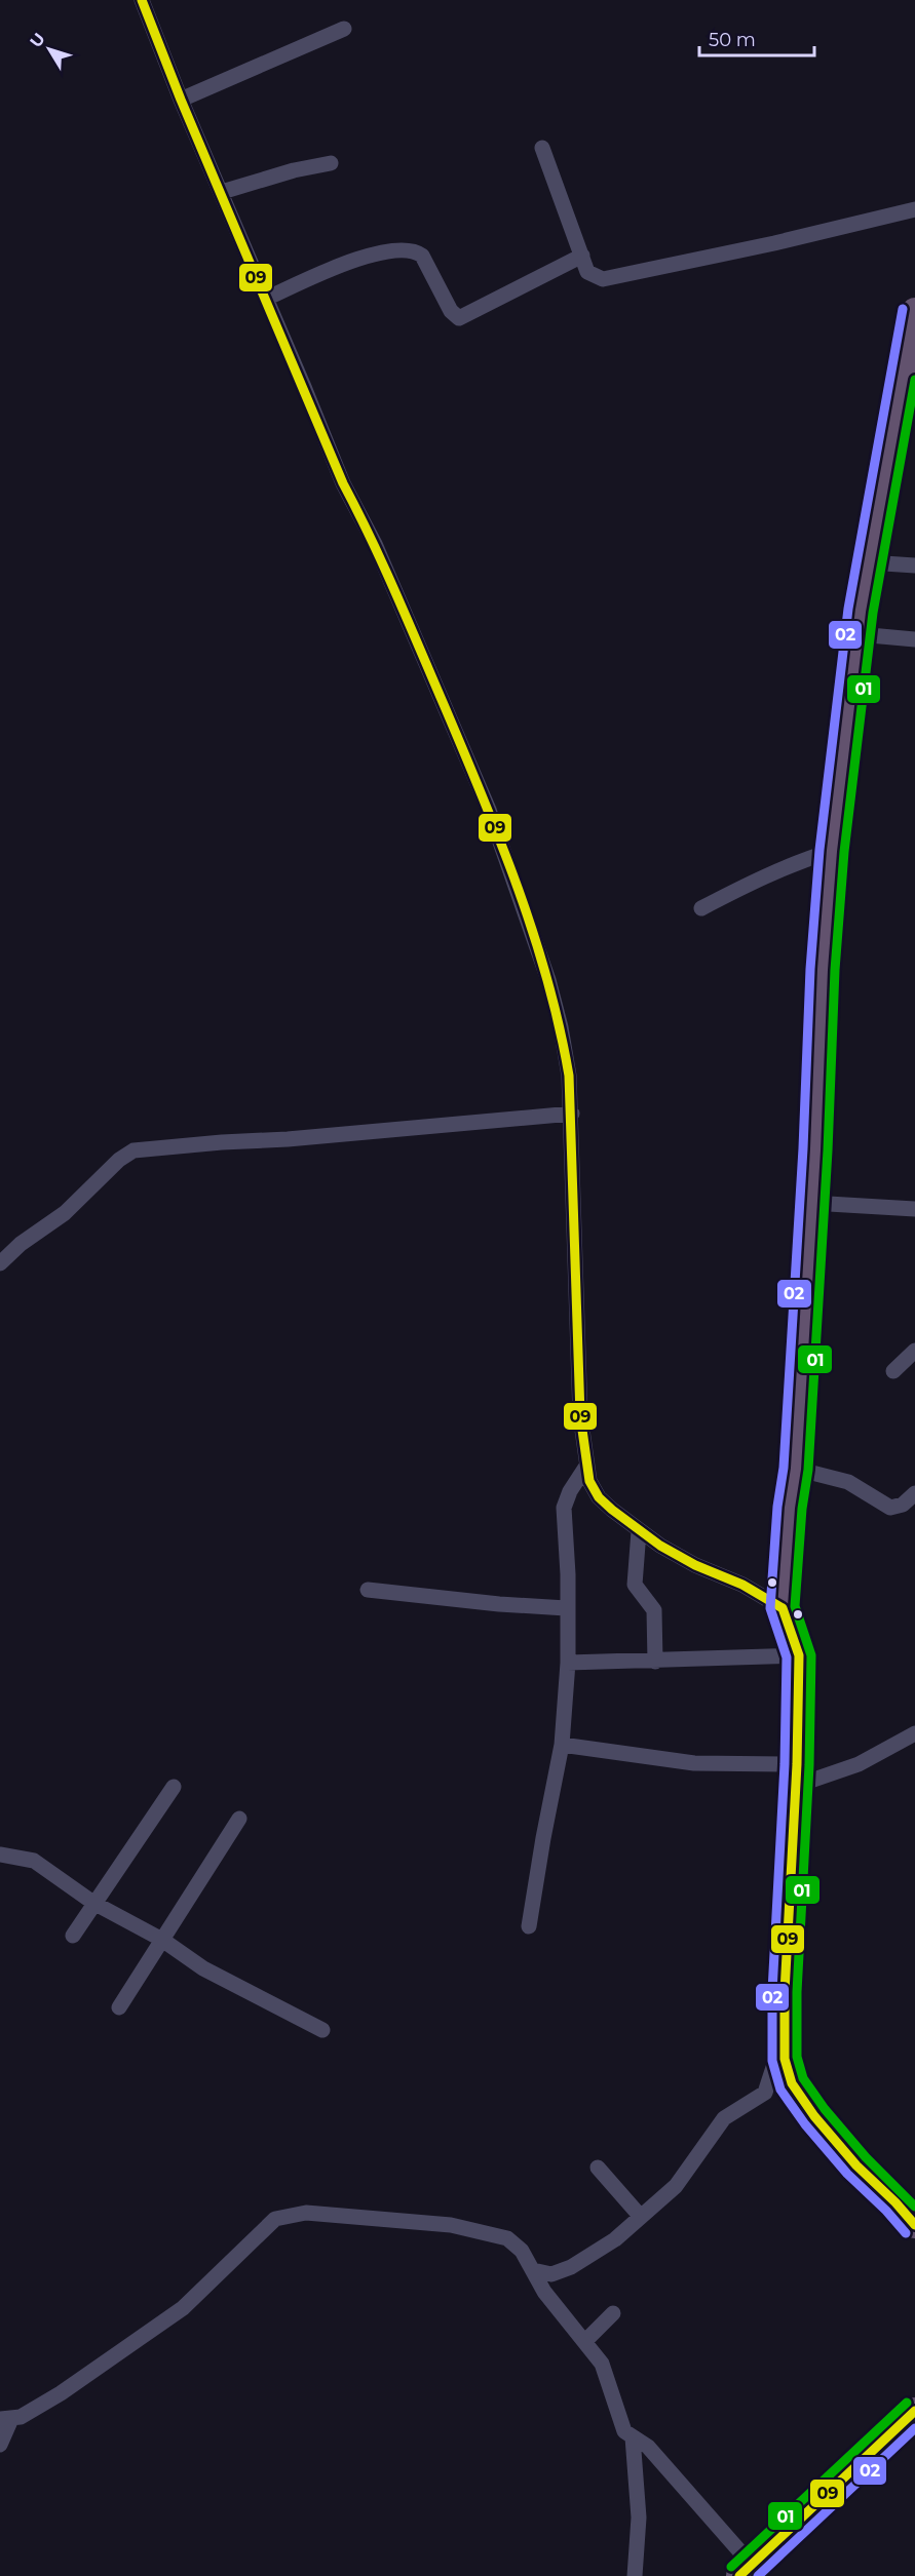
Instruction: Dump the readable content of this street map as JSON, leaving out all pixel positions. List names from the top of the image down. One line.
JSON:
{"lines":["transit line 09","transit line 02","transit line 01"],"scale_bar":"50 m","north":"top left"}
